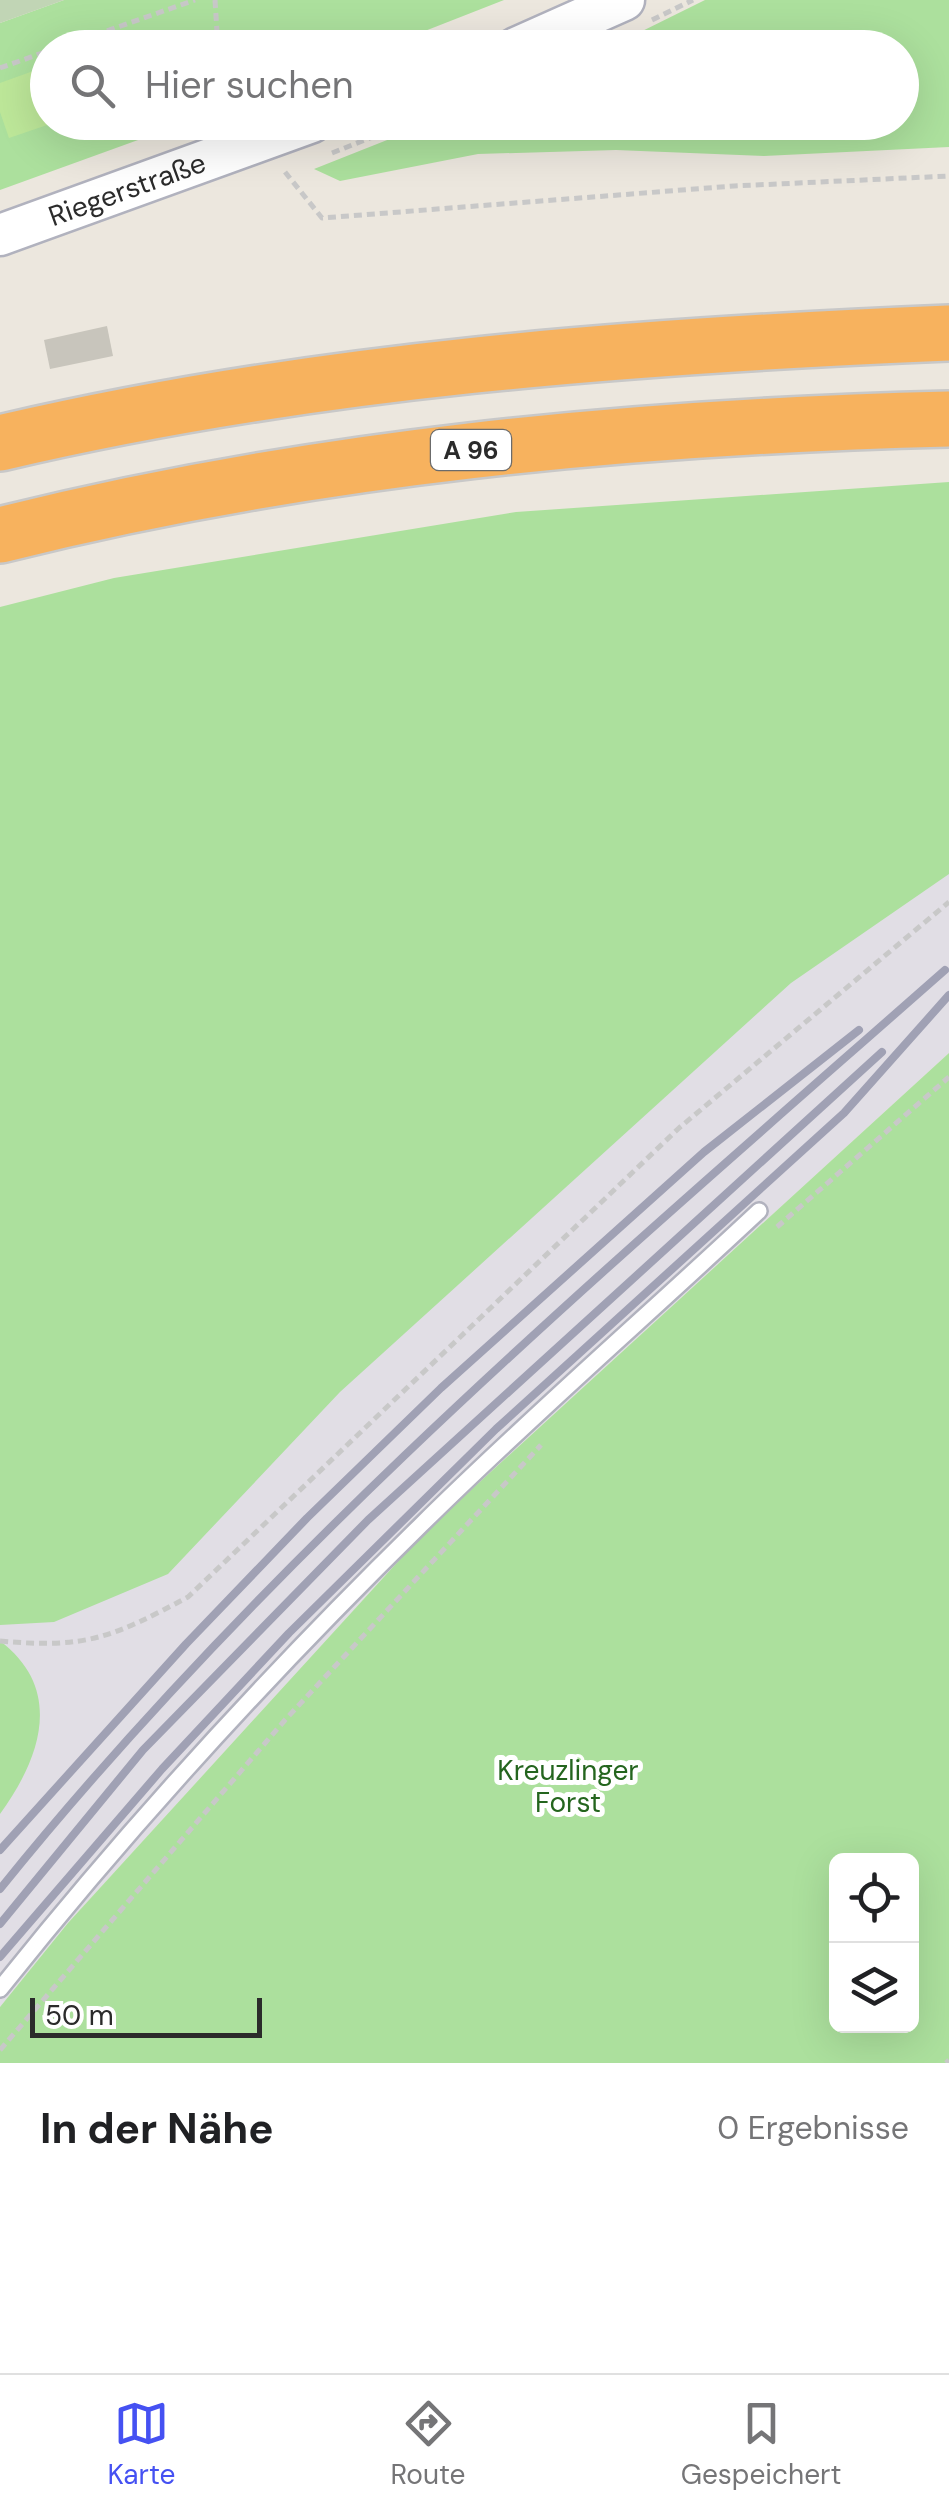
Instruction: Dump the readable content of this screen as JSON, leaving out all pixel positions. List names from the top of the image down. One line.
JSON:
{"streets":{"highway":["A 96"],"street":["Riegerstraße"]},"parks":["Kreuzlinger Forst"],"scale_bar":"50 m","page":{"search":"Hier suchen","scale":"50 m","heading":["In der Nähe","0 Ergebnisse"],"nav":["Karte","Route","Gespeichert"]}}
